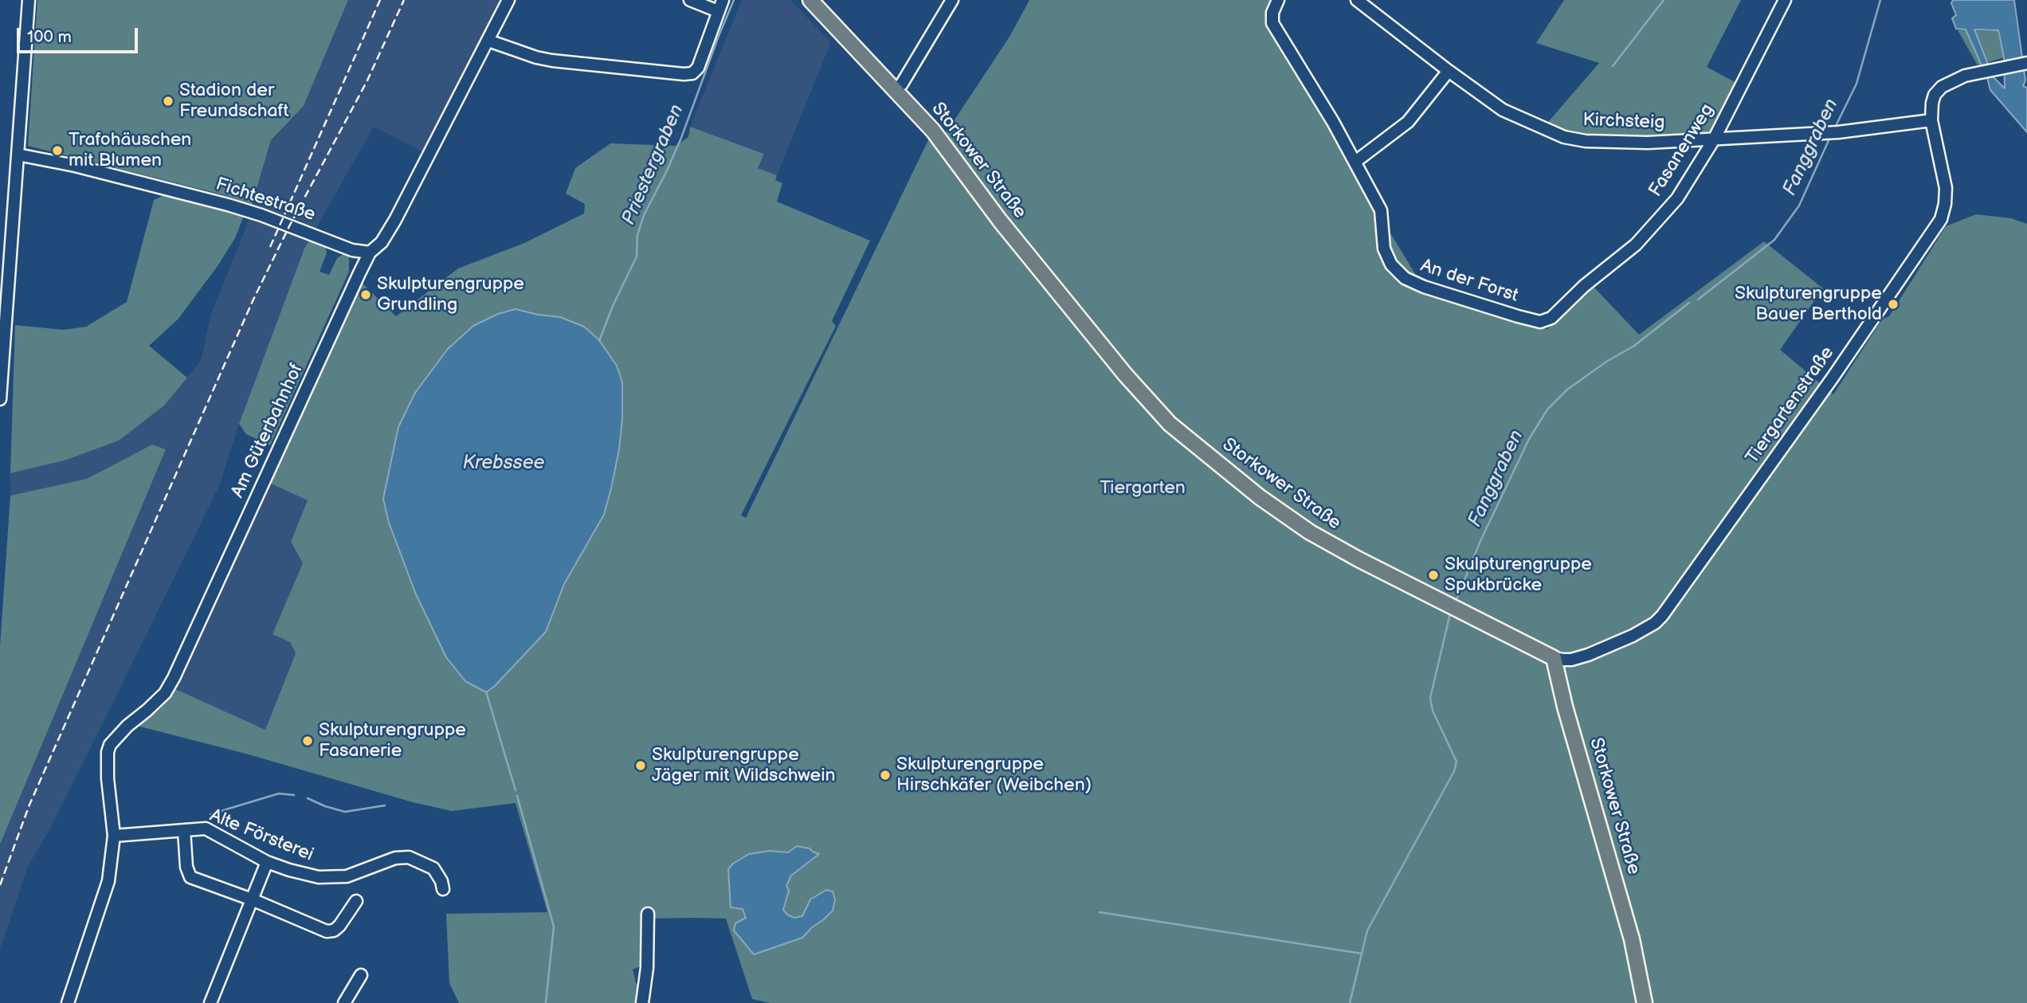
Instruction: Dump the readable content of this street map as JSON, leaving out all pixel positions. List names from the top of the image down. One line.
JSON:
{"streets":{"main road":["Storkower Straße"],"street":["Kirchsteig","Fasanenweg","Fichtestraße","An der Forst","Tiergartenstraße","Am Güterbahnhof","Alte Försterei"]},"crossings":[["Kirchsteig","Fasanenweg"],["Kirchsteig","Tiergartenstraße"],["Fasanenweg","An der Forst"],["Storkower Straße","Tiergartenstraße"],["Fichtestraße","Am Güterbahnhof"],["Am Güterbahnhof","Alte Försterei"]],"water":["Fanggraben","Priestergraben","Krebssee"],"parks":["Tiergarten"],"places":["Stadion der Freundschaft","Trafohäuschen mit Blumen","Skulpturengruppe Grundling","Skulpturengruppe Bauer Berthold","Skulpturengruppe Spukbrücke","Skulpturengruppe Fasanerie","Skulpturengruppe Jäger mit Wildschwein","Skulpturengruppe Hirschkäfer (Weibchen)"],"scale_bar":"100 m"}
